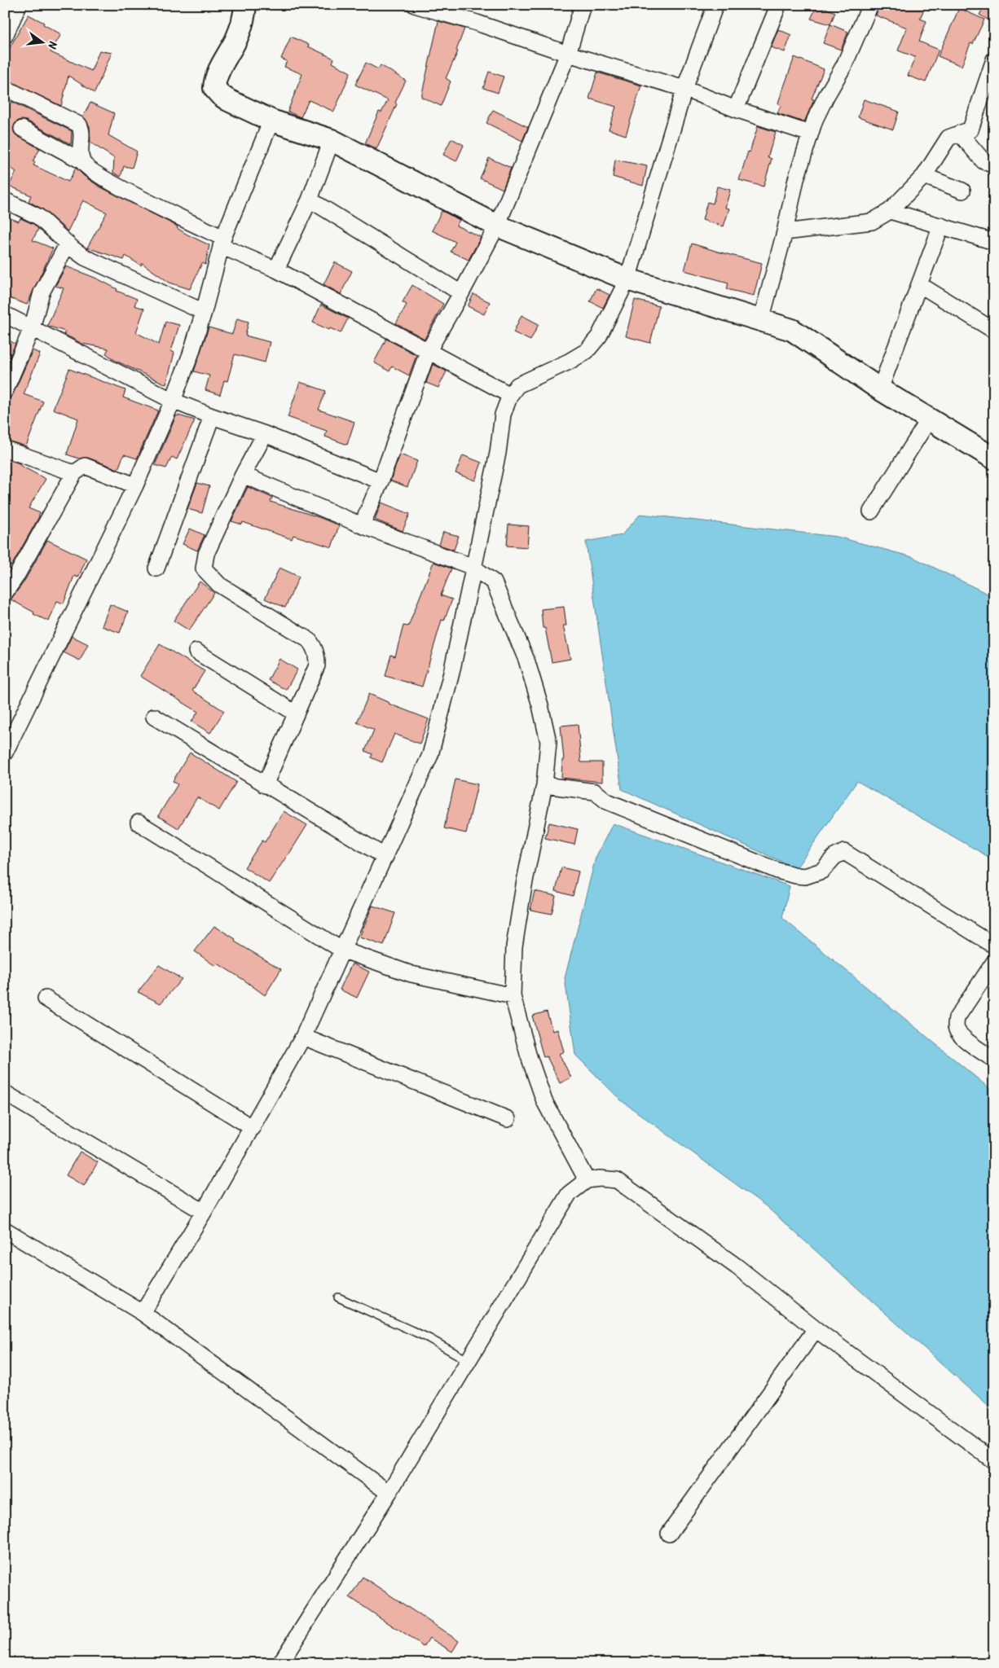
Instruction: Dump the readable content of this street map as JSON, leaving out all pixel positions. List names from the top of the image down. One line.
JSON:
{"north":"right"}
